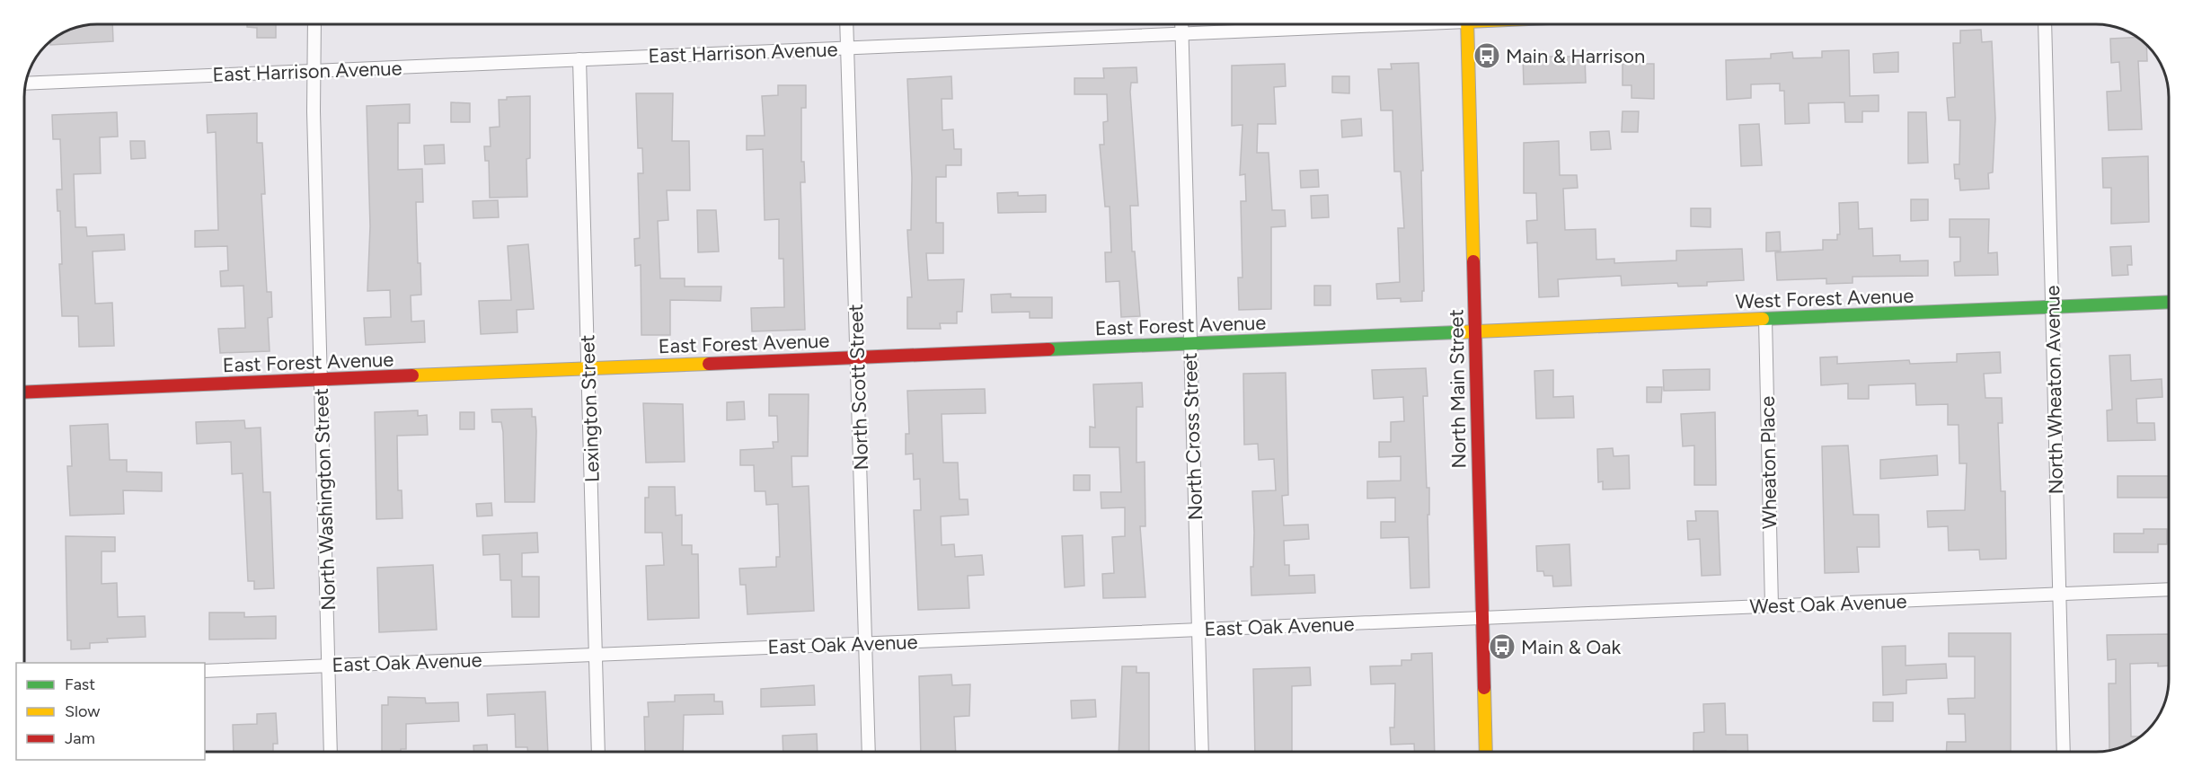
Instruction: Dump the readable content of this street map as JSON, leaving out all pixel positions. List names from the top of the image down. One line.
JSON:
{"streets":{"street":["East Harrison Avenue","West Forest Avenue","East Forest Avenue","North Scott Street","North Main Street","North Wheaton Avenue","Lexington Street","North Cross Street","Wheaton Place","North Washington Street","West Oak Avenue","East Oak Avenue"]},"crossings":[["East Harrison Avenue","North Scott Street"],["East Harrison Avenue","Lexington Street"],["East Harrison Avenue","North Cross Street"],["East Harrison Avenue","North Washington Street"],["West Forest Avenue","East Forest Avenue"],["West Forest Avenue","North Main Street"],["West Forest Avenue","North Wheaton Avenue"],["West Forest Avenue","Wheaton Place"],["East Forest Avenue","North Scott Street"],["East Forest Avenue","North Main Street"],["East Forest Avenue","Lexington Street"],["East Forest Avenue","North Cross Street"],["East Forest Avenue","North Washington Street"],["North Scott Street","East Oak Avenue"],["North Main Street","West Oak Avenue"],["North Main Street","East Oak Avenue"],["North Wheaton Avenue","West Oak Avenue"],["Lexington Street","East Oak Avenue"],["North Cross Street","East Oak Avenue"],["Wheaton Place","West Oak Avenue"],["North Washington Street","East Oak Avenue"],["West Oak Avenue","East Oak Avenue"]],"places":{"bus stop":["Main & Harrison","Main & Oak"]},"legend":["Fast","Slow","Jam"]}
